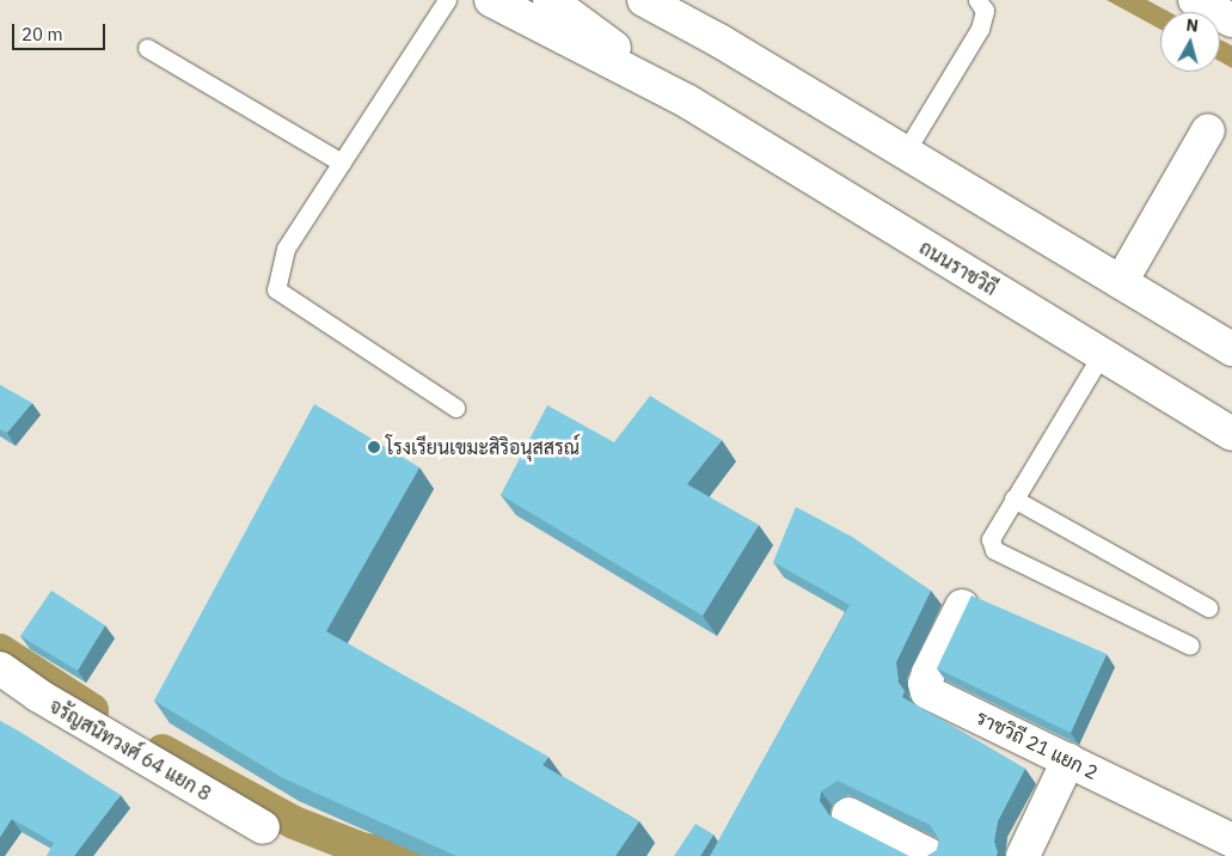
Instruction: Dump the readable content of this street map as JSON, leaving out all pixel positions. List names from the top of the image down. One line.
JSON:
{"streets":{"main road":["ถนนราชวิถี","ราชวิถี 21 แยก 2","จรัญสนิทวงศ์ 64 แยก 8"]},"places":["โรงเรียนเขมะสิริอนุสสรณ์"],"scale_bar":"20 m","north":"top"}
